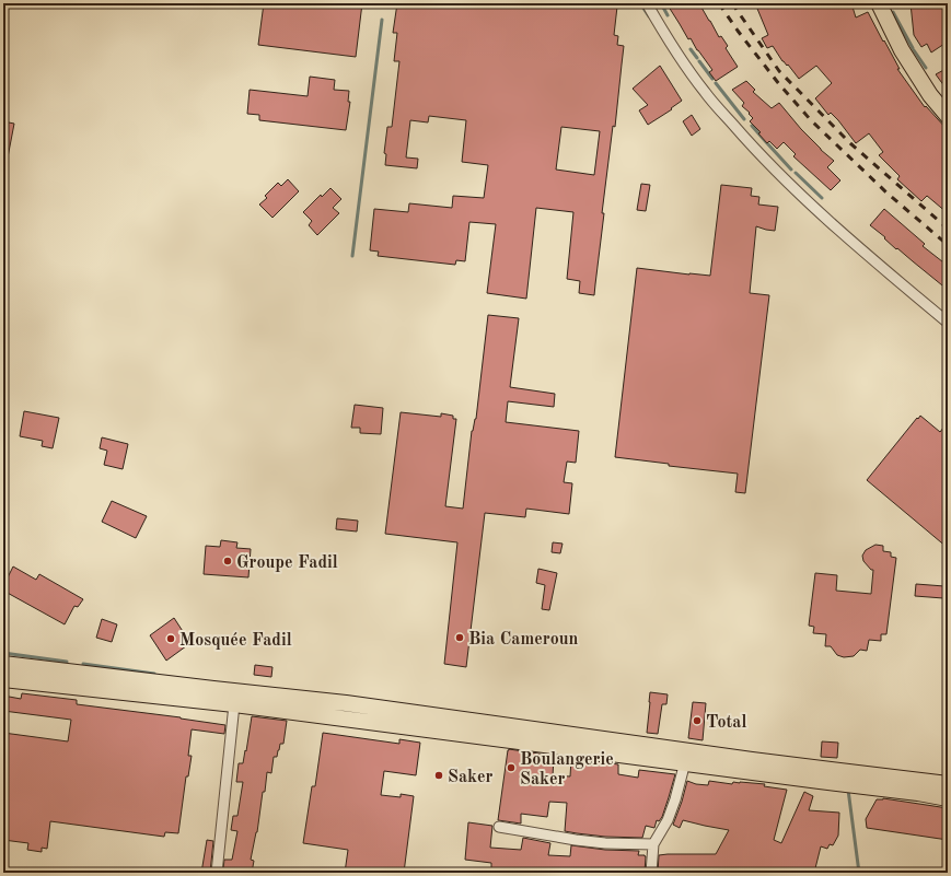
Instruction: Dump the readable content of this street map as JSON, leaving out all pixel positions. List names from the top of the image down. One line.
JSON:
{"places":["Groupe Fadil","Bia Cameroun","Mosquée Fadil","Total","Boulangerie Saker","Saker"]}
